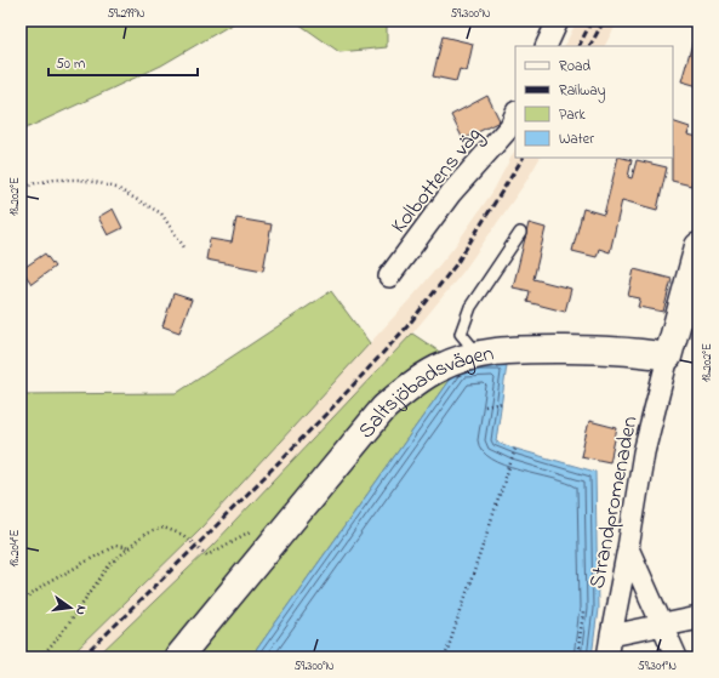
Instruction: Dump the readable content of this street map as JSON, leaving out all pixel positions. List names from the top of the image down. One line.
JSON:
{"streets":{"street":["Kolbottens väg","Saltsjöbadsvägen","Strandpromenaden"]},"crossings":[["Saltsjöbadsvägen","Strandpromenaden"]],"legend":["Road","Railway","Park","Water"],"scale_bar":"50 m","north":"right","coordinates":["59.299°N","59.300°N","18.202°E","18.204°E","59.301°N"]}
